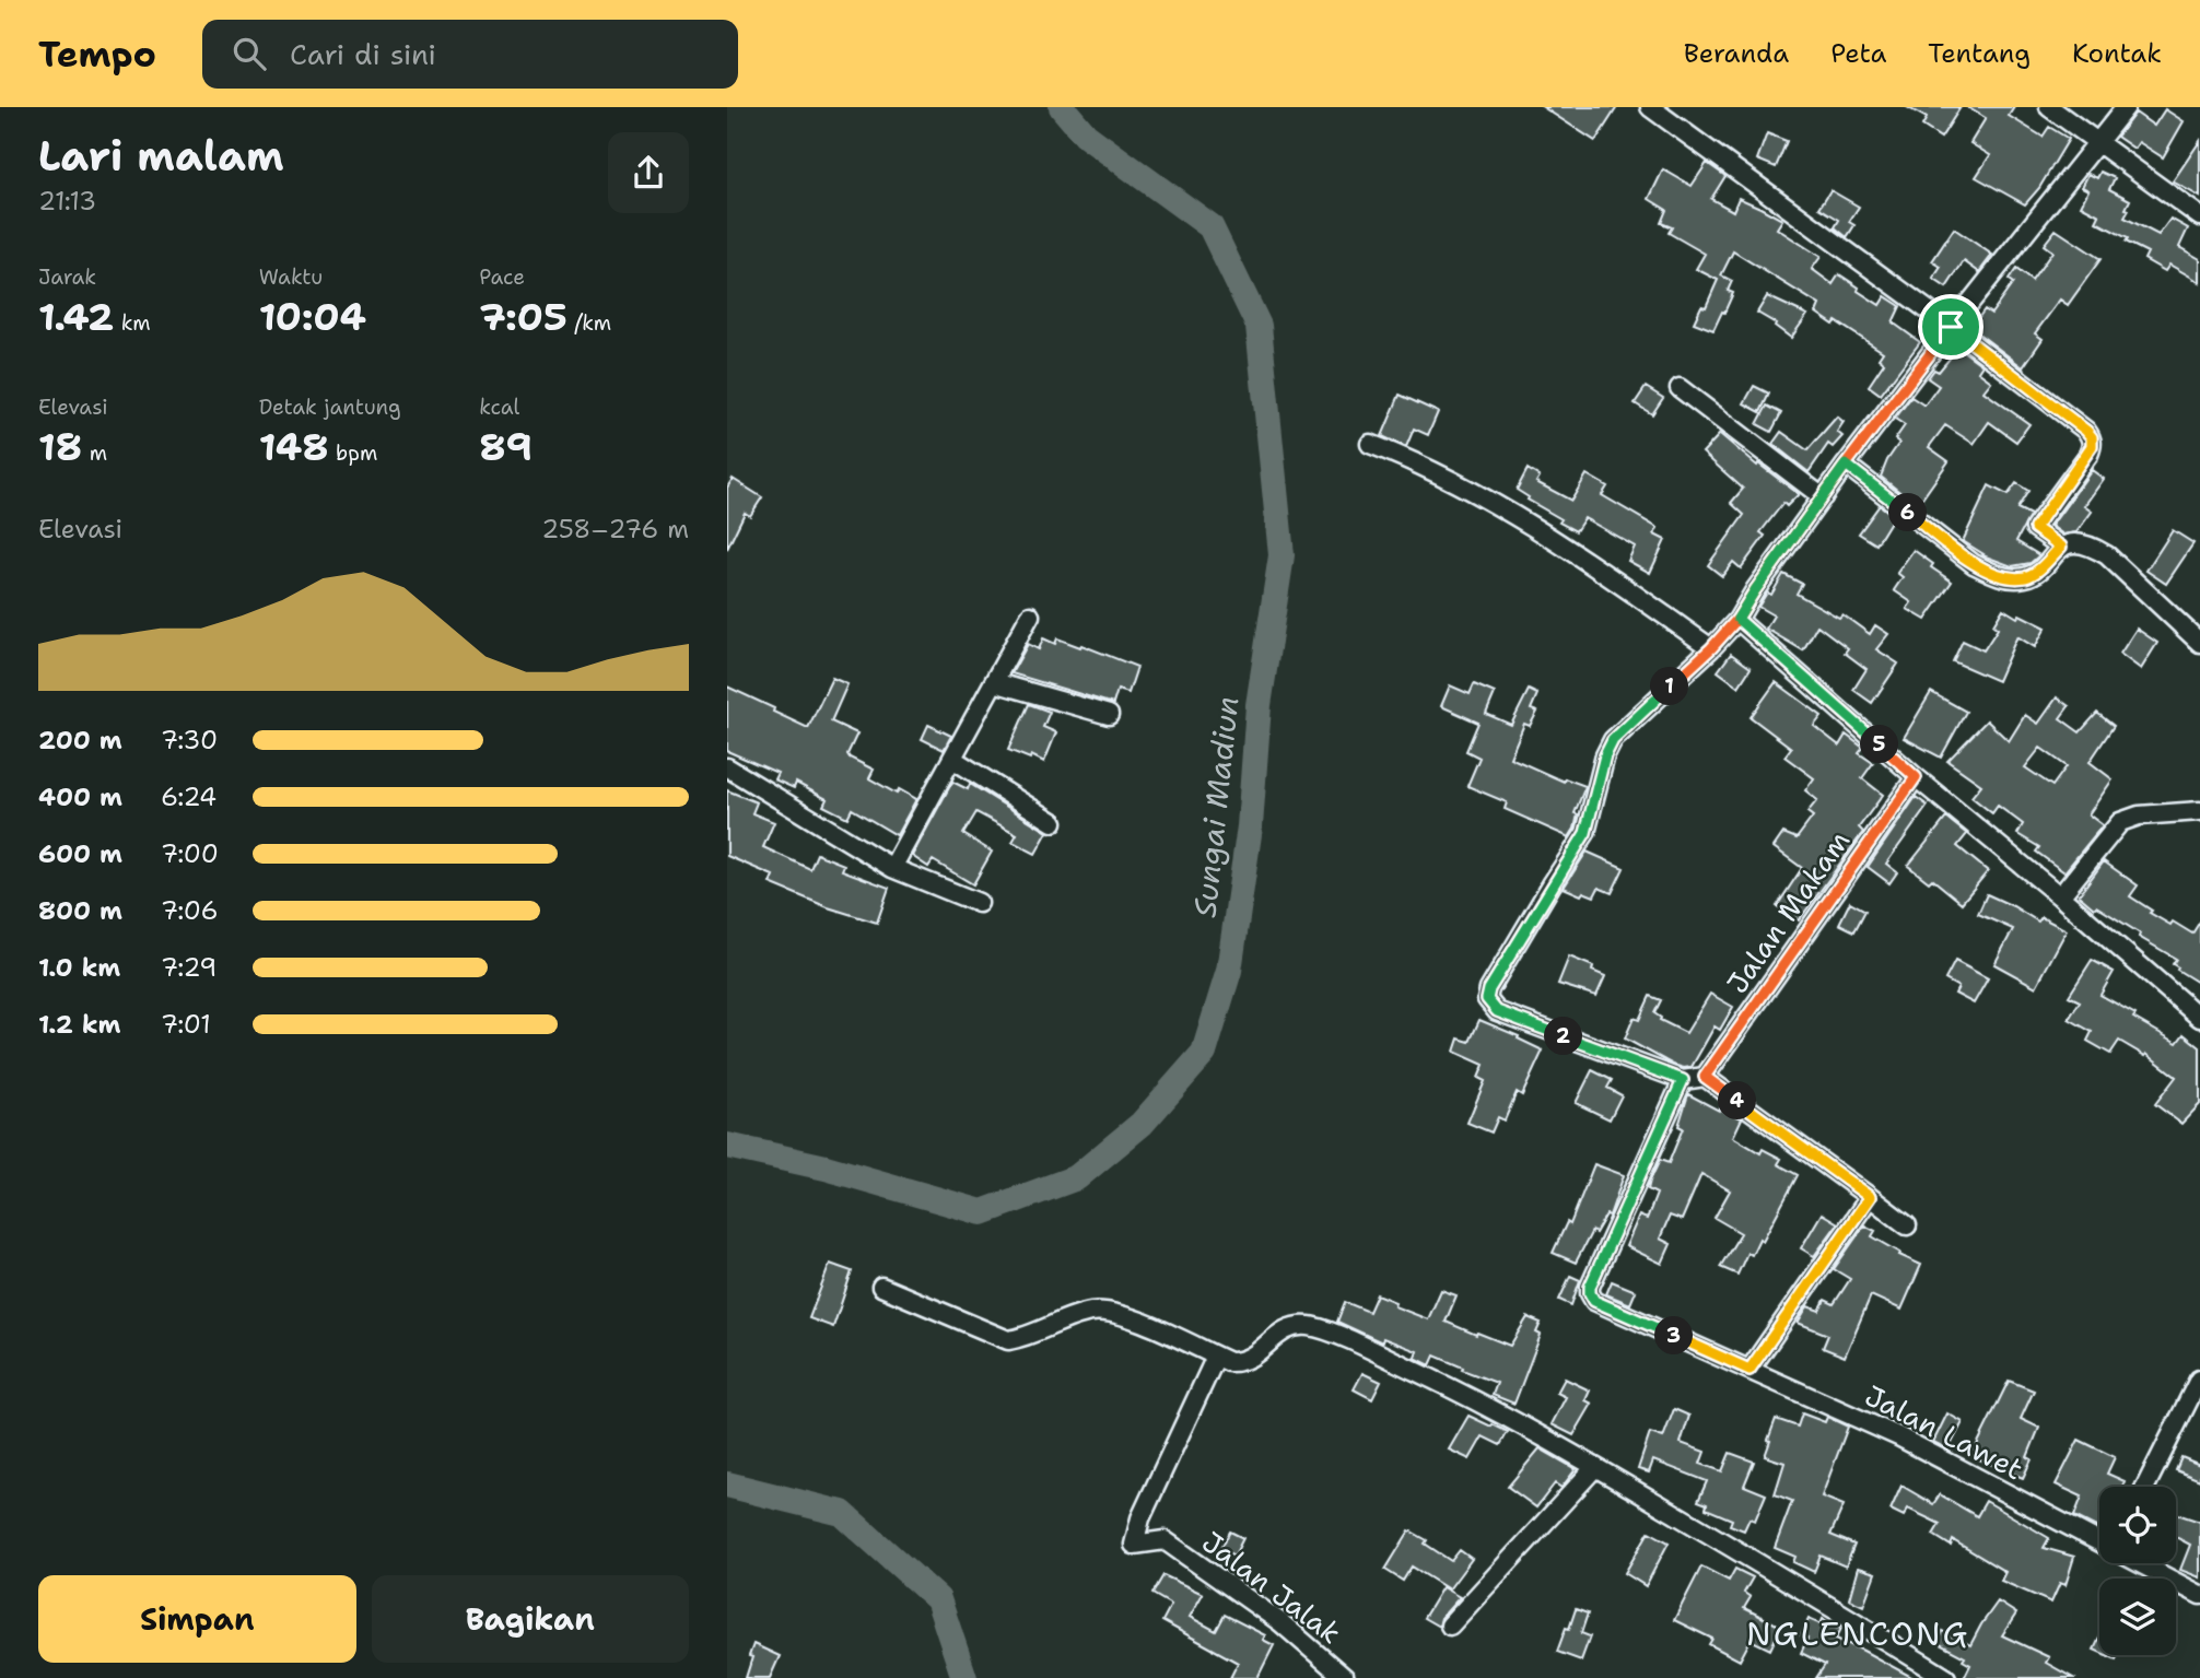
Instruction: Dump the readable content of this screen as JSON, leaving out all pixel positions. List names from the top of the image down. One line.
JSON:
{"streets":{"street":["Jalan Makam","Jalan Lawet","Jalan Jalak"]},"districts":["NGLENCONG"],"water":["Sungai Madiun"],"page":{"header":"Tempo","search":"Cari di sini","nav":["Beranda","Peta","Tentang","Kontak"],"heading":["Lari malam","21:13"],"stats":[["Jarak","1.42 km"],["Waktu","10:04"],["Pace","7:05 /km"],["Elevasi","18 m"],["Detak jantung","148 bpm"],["kcal","89"]],"pins":["6","1","5","2","4","3"],"chart":["Elevasi","258–276 m"],"list":[{"name":"200 m","note":"7:30"},{"name":"400 m","note":"6:24"},{"name":"600 m","note":"7:00"},{"name":"800 m","note":"7:06"},{"name":"1.0 km","note":"7:29"},{"name":"1.2 km","note":"7:01"}],"buttons":["Simpan","Bagikan"]}}
